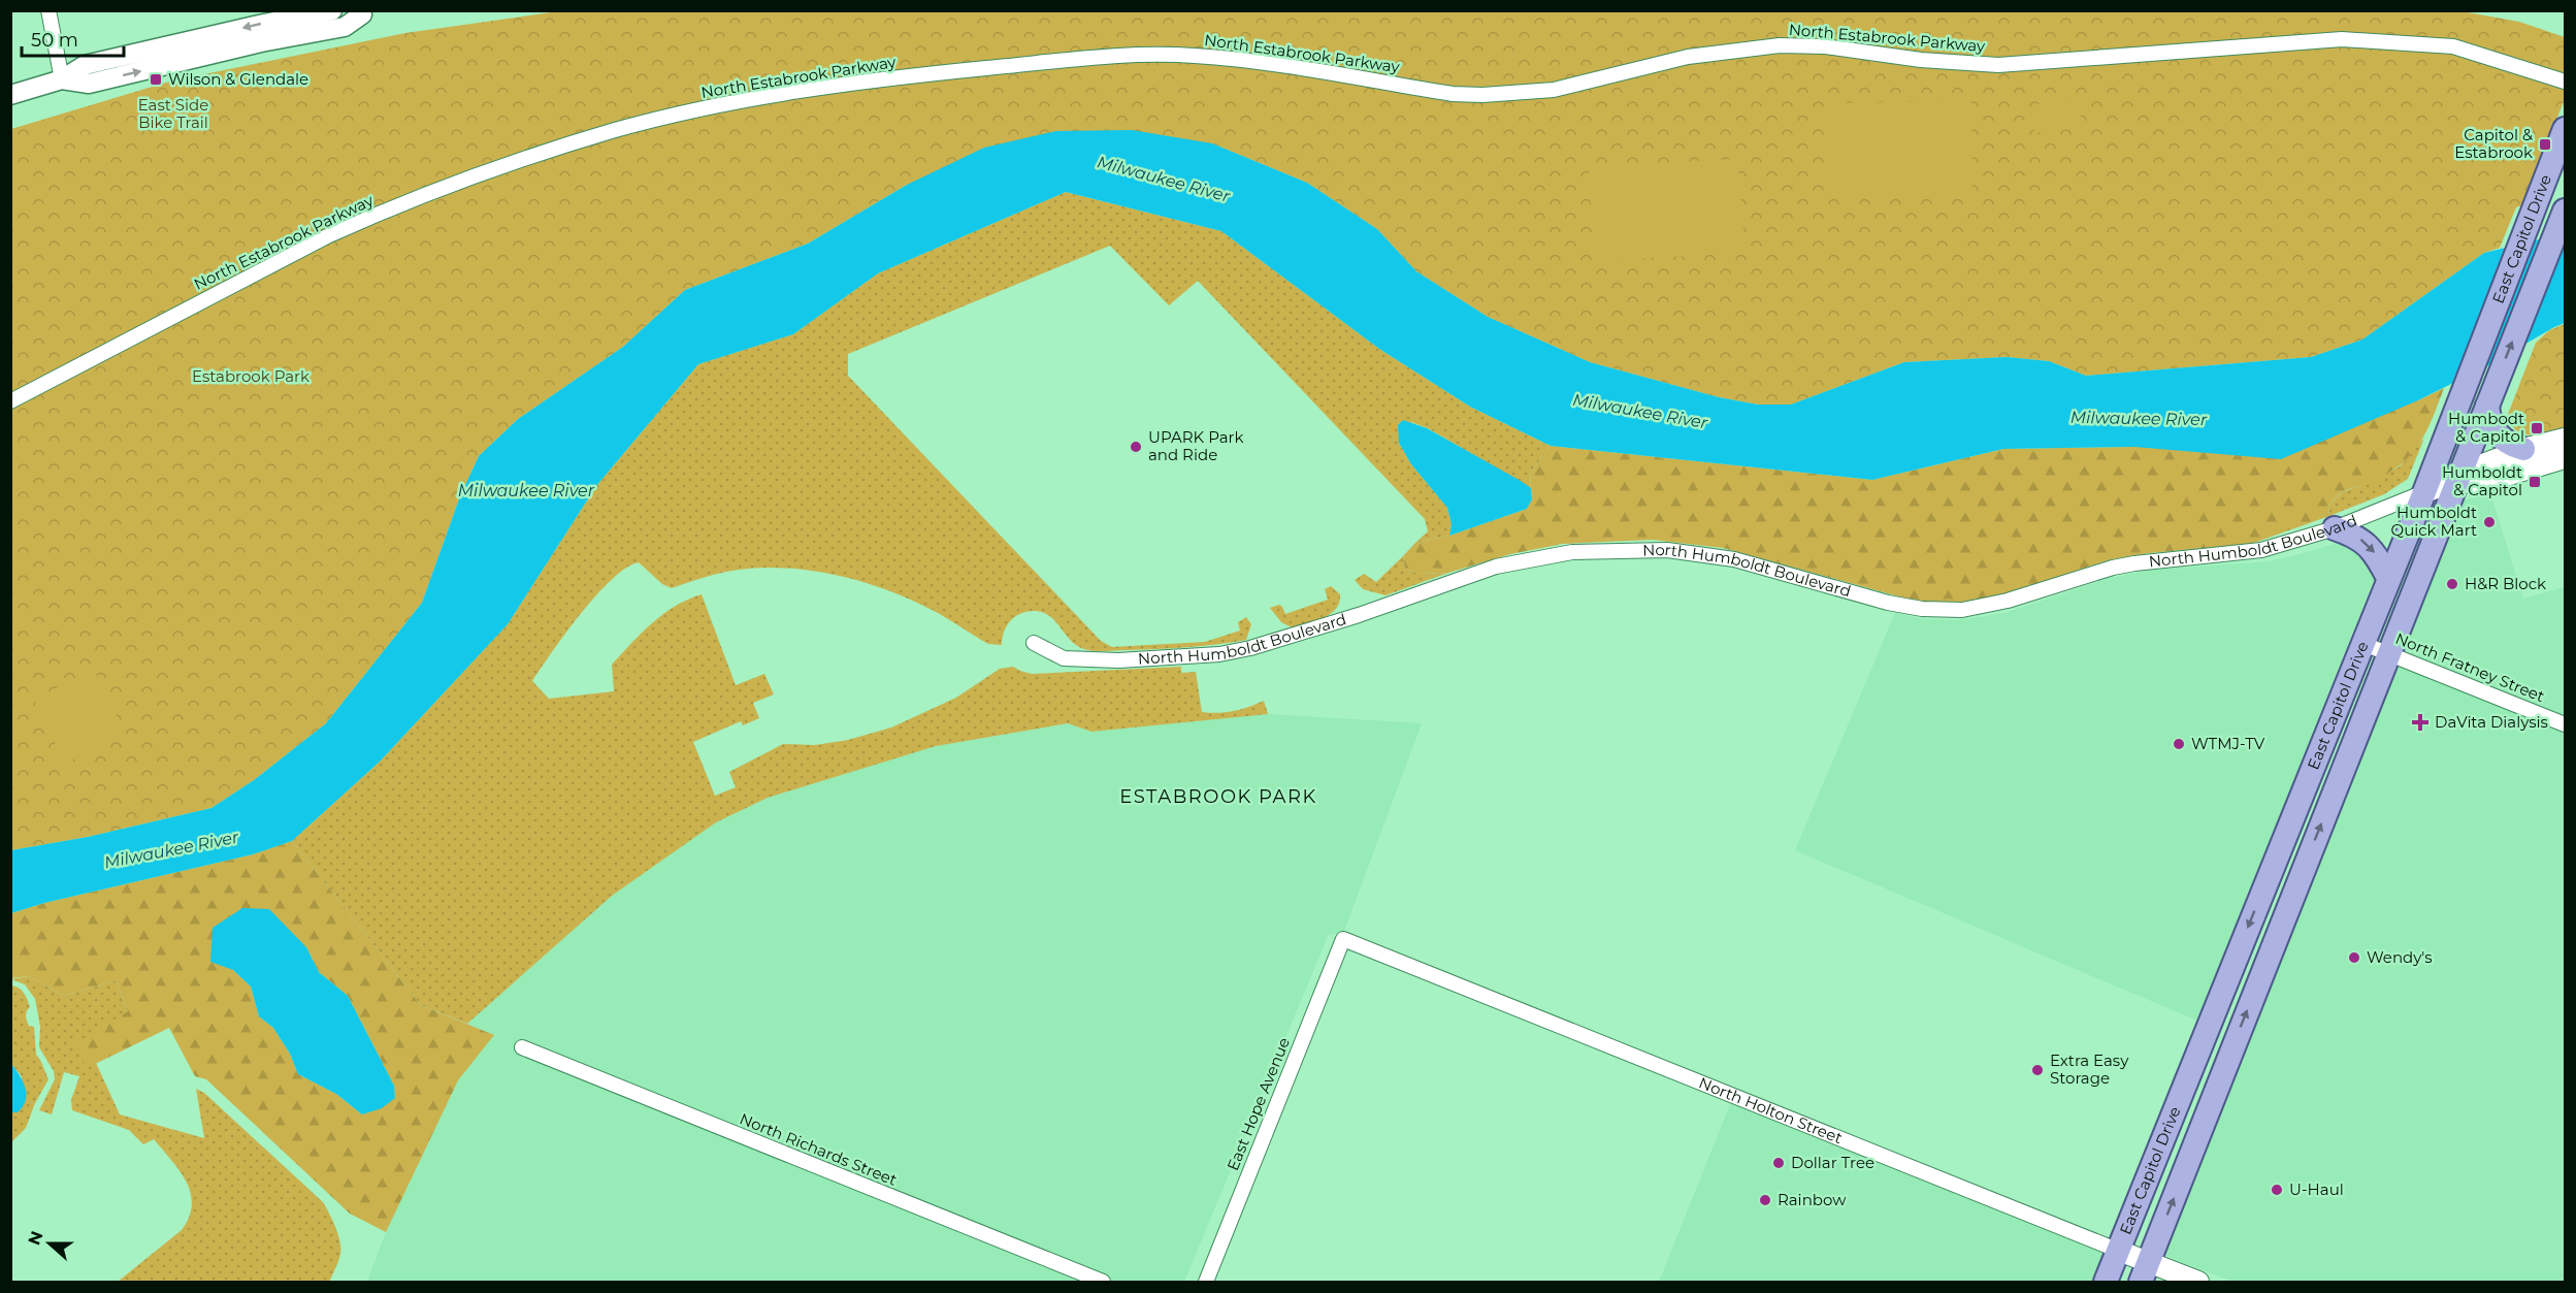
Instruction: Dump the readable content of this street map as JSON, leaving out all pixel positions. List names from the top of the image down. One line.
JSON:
{"streets":{"main road":["East Capitol Drive","North Humboldt Boulevard","North Holton Street"],"street":["North Estabrook Parkway","North Fratney Street","East Hope Avenue","North Richards Street"]},"crossings":[["East Capitol Drive","North Humboldt Boulevard"],["East Capitol Drive","North Fratney Street"],["East Capitol Drive","North Holton Street"],["East Hope Avenue","North Holton Street"]],"districts":["ESTABROOK PARK"],"water":["Milwaukee River"],"parks":["East Side Bike Trail","Estabrook Park"],"places":{"transit":["Wilson & Glendale","Capitol & Estabrook","Humbodt & Capitol","Humboldt & Capitol"],"other":["UPARK Park and Ride","Humboldt Quick Mart","H&R Block","WTMJ-TV","Wendy's","Extra Easy Storage","Dollar Tree","U-Haul","Rainbow"],"health":["DaVita Dialysis"]},"scale_bar":"50 m","north":"left"}
